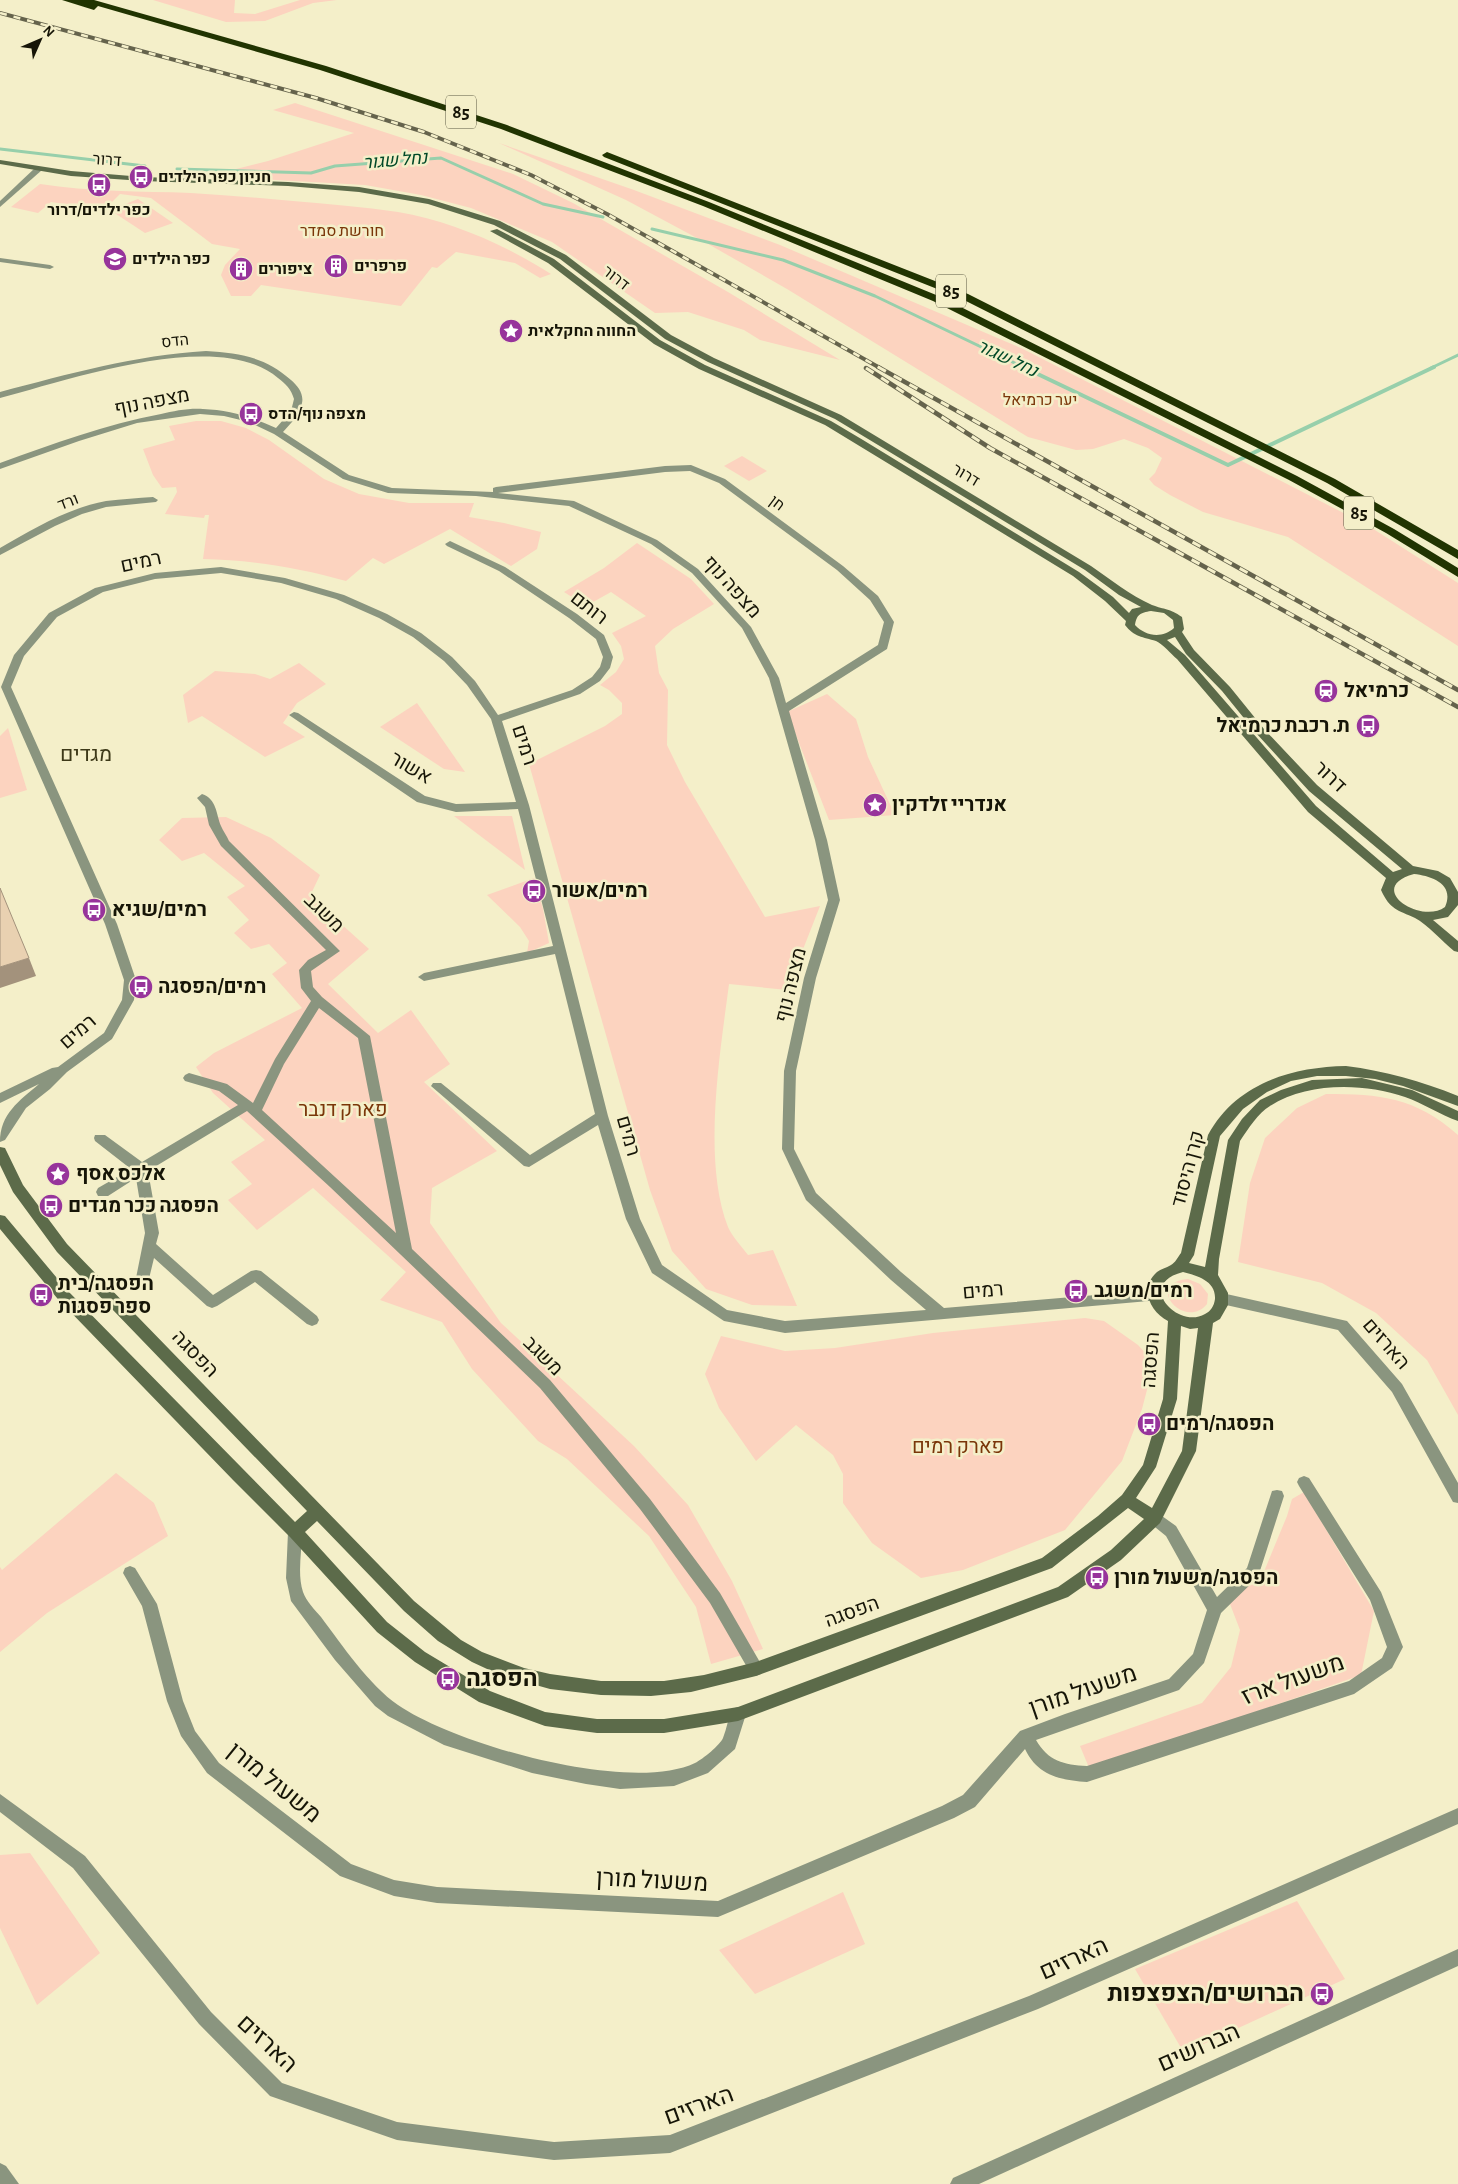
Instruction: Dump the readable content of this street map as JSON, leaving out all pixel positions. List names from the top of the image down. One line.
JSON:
{"streets":{"highway":["85"],"street":["דרור","הדס","מצפה נוף","ורד","חן","רמים","רותם","אשור","משגב","קרן היסוד","הארזים","הפסגה","משעול ארז","משעול מורן","הברושים"]},"crossings":[["הדס","מצפה נוף"],["מצפה נוף","חן"],["מצפה נוף","רמים"],["רמים","רותם"],["רמים","אשור"],["רמים","קרן היסוד"],["רמים","הארזים"],["רמים","הפסגה"],["משגב","הפסגה"],["קרן היסוד","הארזים"],["קרן היסוד","הפסגה"],["הארזים","הפסגה"],["משעול ארז","משעול מורן"]],"districts":["מגדים"],"water":["נחל שגור"],"parks":["חורשת סמדר","יער כרמיאל","פארק דנבר","פארק רמים"],"places":{"bus stop":["חניון כפר הילדים","כפר ילדים/דרור","מצפה נוף/הדס","ת. רכבת כרמיאל","רמים/אשור","רמים/שגיא","רמים/הפסגה","הפסגה ככר מגדים","רמים/משגב","הפסגה/בית ספר פסגות","הפסגה/רמים","הפסגה/משעול מורן","הפסגה","הברושים/הצפצפות"],"school or university":["כפר הילדים"],"building":["פרפרים","ציפורים"],"place":["החווה החקלאית","אנדריי זלדקין","אלכס אסף"],"station":["כרמיאל"]},"north":"top right"}
